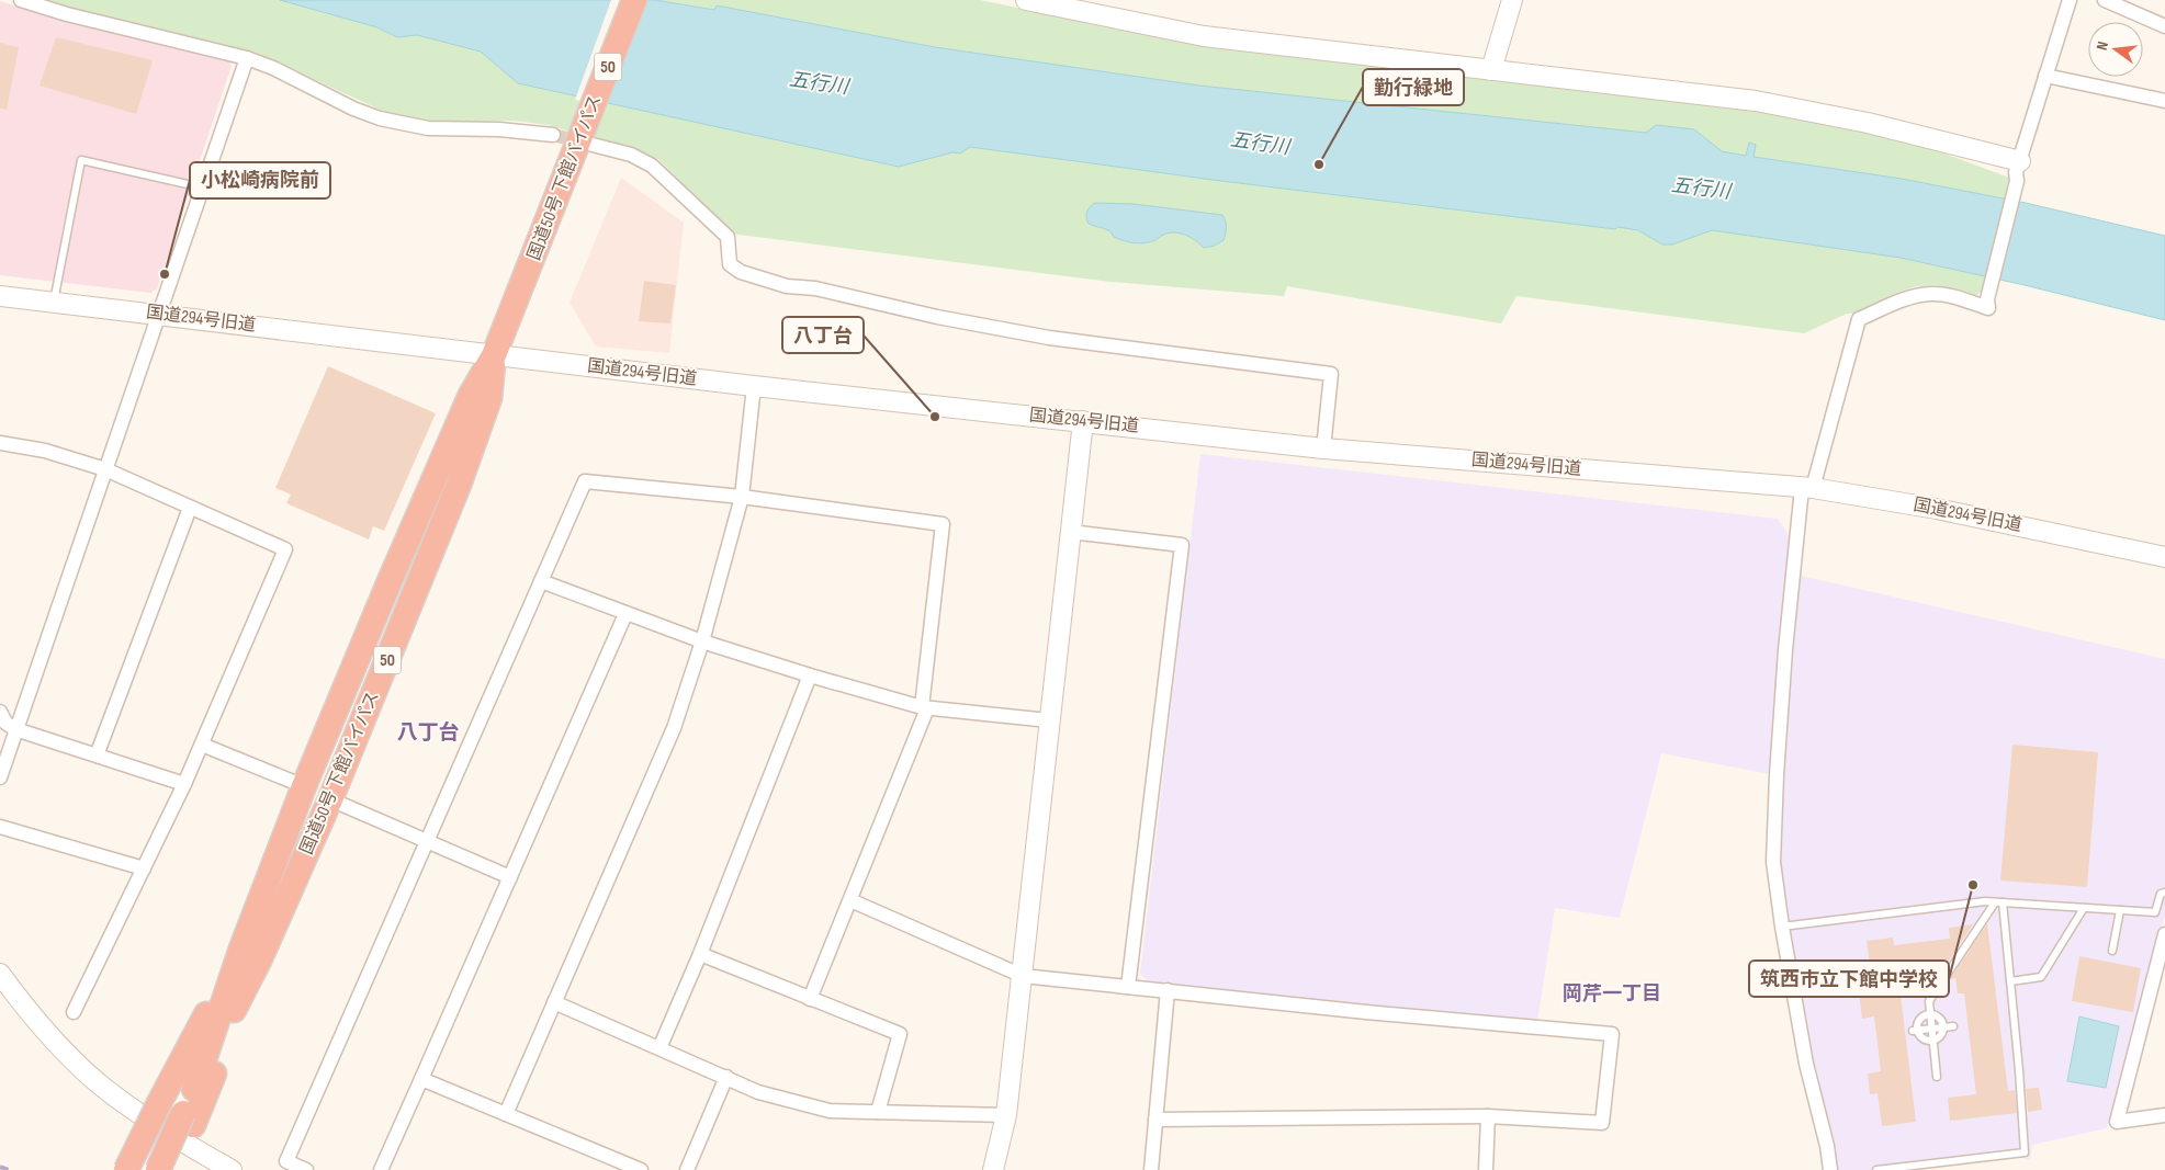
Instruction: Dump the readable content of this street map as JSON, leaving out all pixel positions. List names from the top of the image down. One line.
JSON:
{"streets":{"highway":["50","国道50号 下館バイパス"],"street":["国道294号旧道"]},"crossings":[["国道50号 下館バイパス","国道294号旧道"]],"districts":["八丁台","岡芹一丁目"],"water":["五行川"],"places":["勤行緑地","小松崎病院前","八丁台","筑西市立下館中学校"],"north":"left"}
